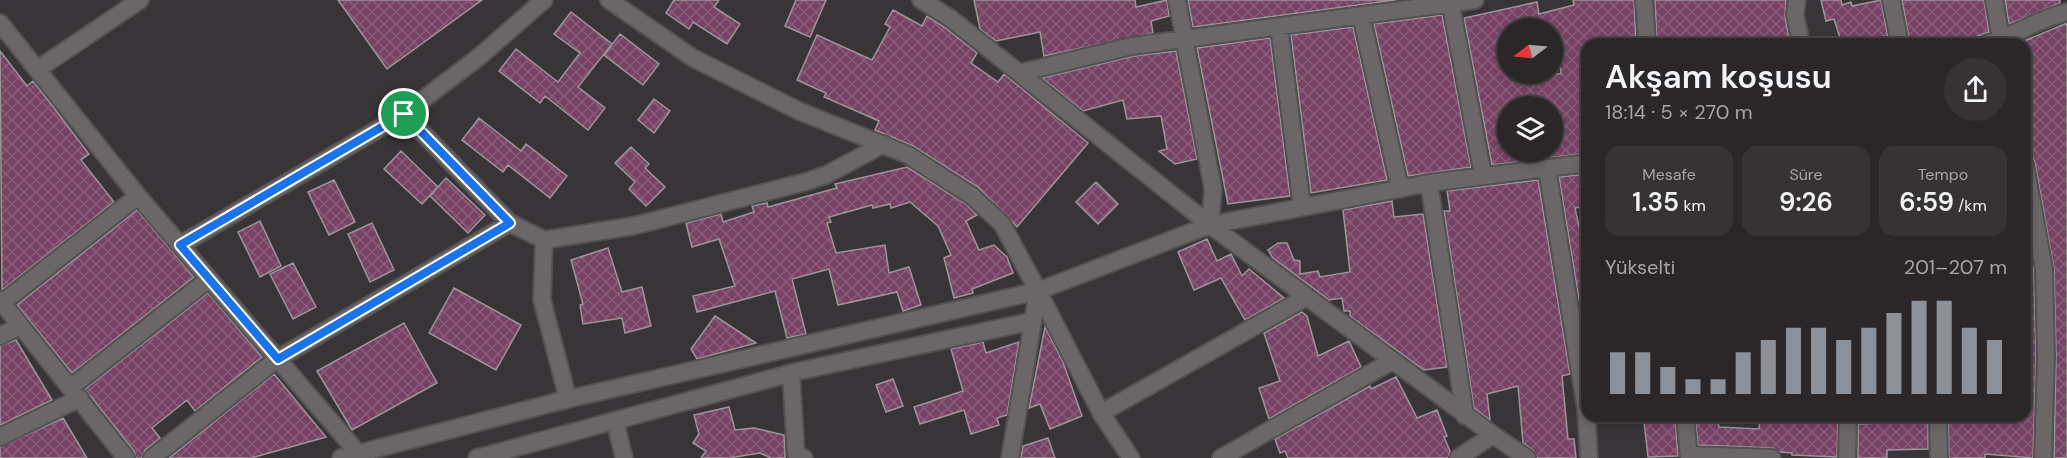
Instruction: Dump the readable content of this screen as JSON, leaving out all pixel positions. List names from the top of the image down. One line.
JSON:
{"north":"left","page":{"heading":["Akşam koşusu","18:14 · 5 × 270 m"],"stats":[["Mesafe","1.35 km"],["Süre","9:26"],["Tempo","6:59 /km"]],"chart":["Yükselti","201–207 m"]}}
